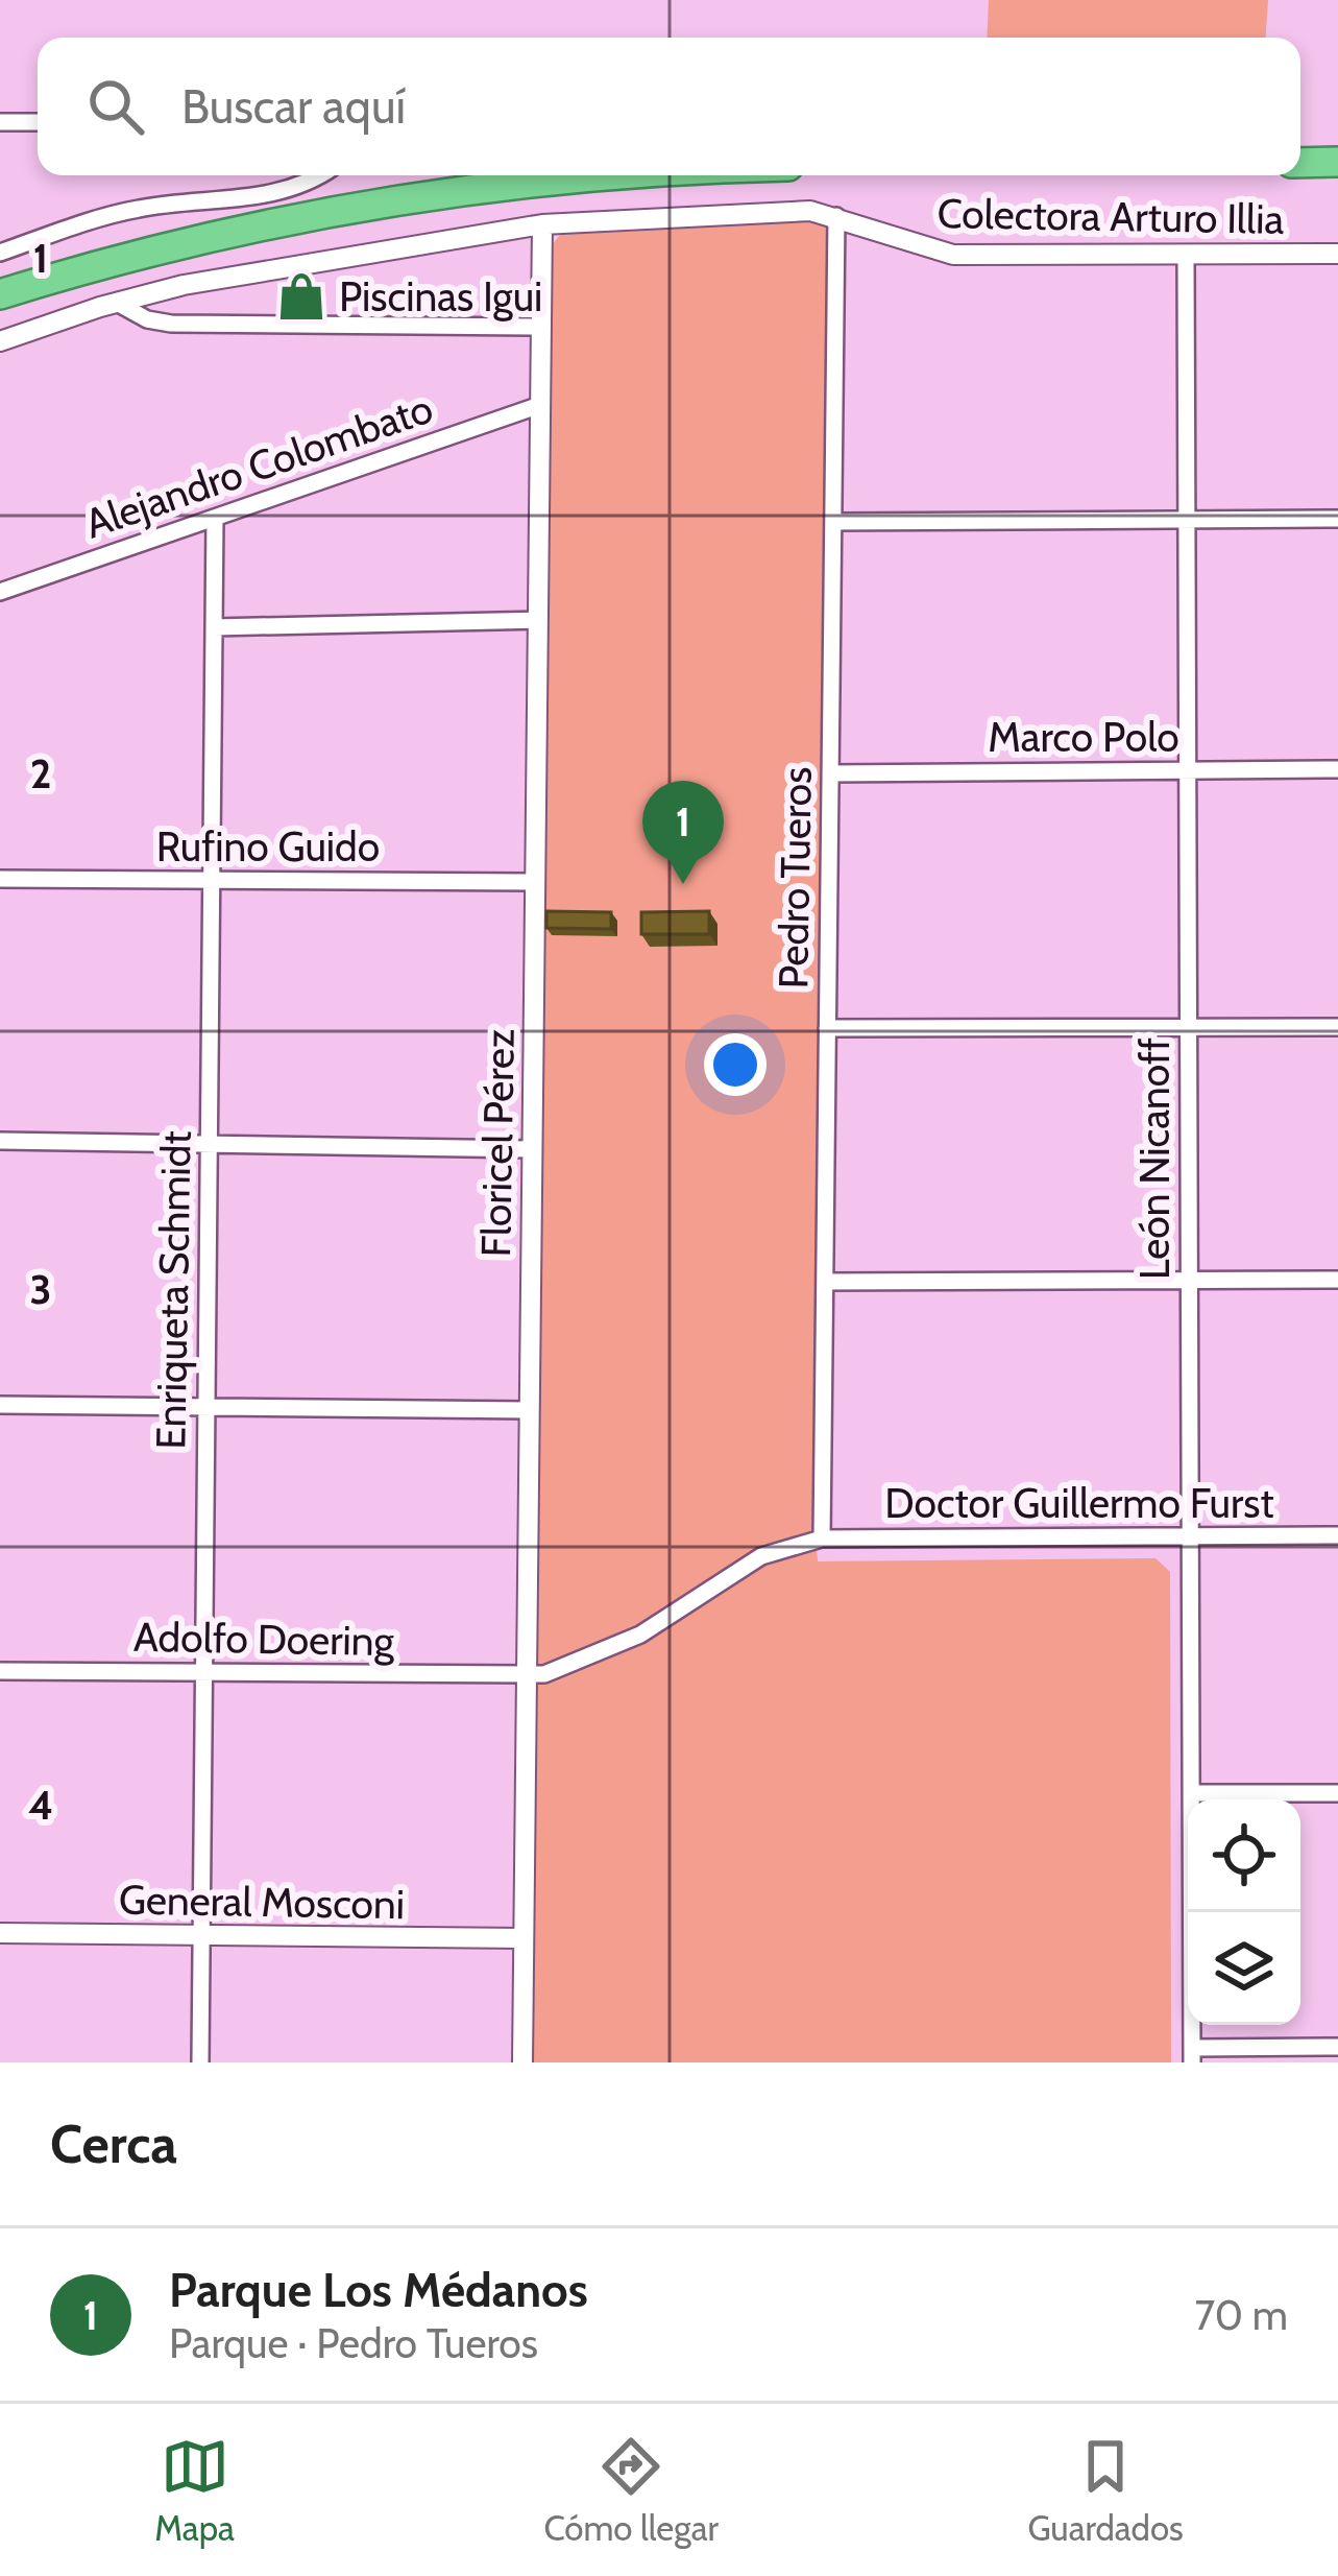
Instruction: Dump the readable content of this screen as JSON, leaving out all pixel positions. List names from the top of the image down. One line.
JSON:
{"streets":{"street":["Colectora Arturo Illia","Alejandro Colombato","Marco Polo","Rufino Guido","Pedro Tueros","Floricel Pérez","León Nicanoff","Enriqueta Schmidt","Doctor Guillermo Furst","Adolfo Doering","General Mosconi"]},"crossings":[["Colectora Arturo Illia","Pedro Tueros"],["Colectora Arturo Illia","Floricel Pérez"],["Colectora Arturo Illia","León Nicanoff"],["Alejandro Colombato","Floricel Pérez"],["Alejandro Colombato","Enriqueta Schmidt"],["Marco Polo","Pedro Tueros"],["Marco Polo","León Nicanoff"],["Rufino Guido","Floricel Pérez"],["Rufino Guido","Enriqueta Schmidt"],["Pedro Tueros","Doctor Guillermo Furst"],["Floricel Pérez","Doctor Guillermo Furst"],["Floricel Pérez","Adolfo Doering"],["Floricel Pérez","General Mosconi"],["León Nicanoff","Doctor Guillermo Furst"],["Enriqueta Schmidt","Adolfo Doering"],["Enriqueta Schmidt","General Mosconi"],["Doctor Guillermo Furst","Adolfo Doering"]],"places":{"shop":["Piscinas Igui"]},"page":{"search":"Buscar aquí","pins":"1","heading":"Cerca","list":[{"mark":"1","name":"Parque Los Médanos","note":"Parque · Pedro Tueros","value":"70 m"}],"nav":["Mapa","Cómo llegar","Guardados"]},"grid":{"rows":["1","2","3","4"]}}
